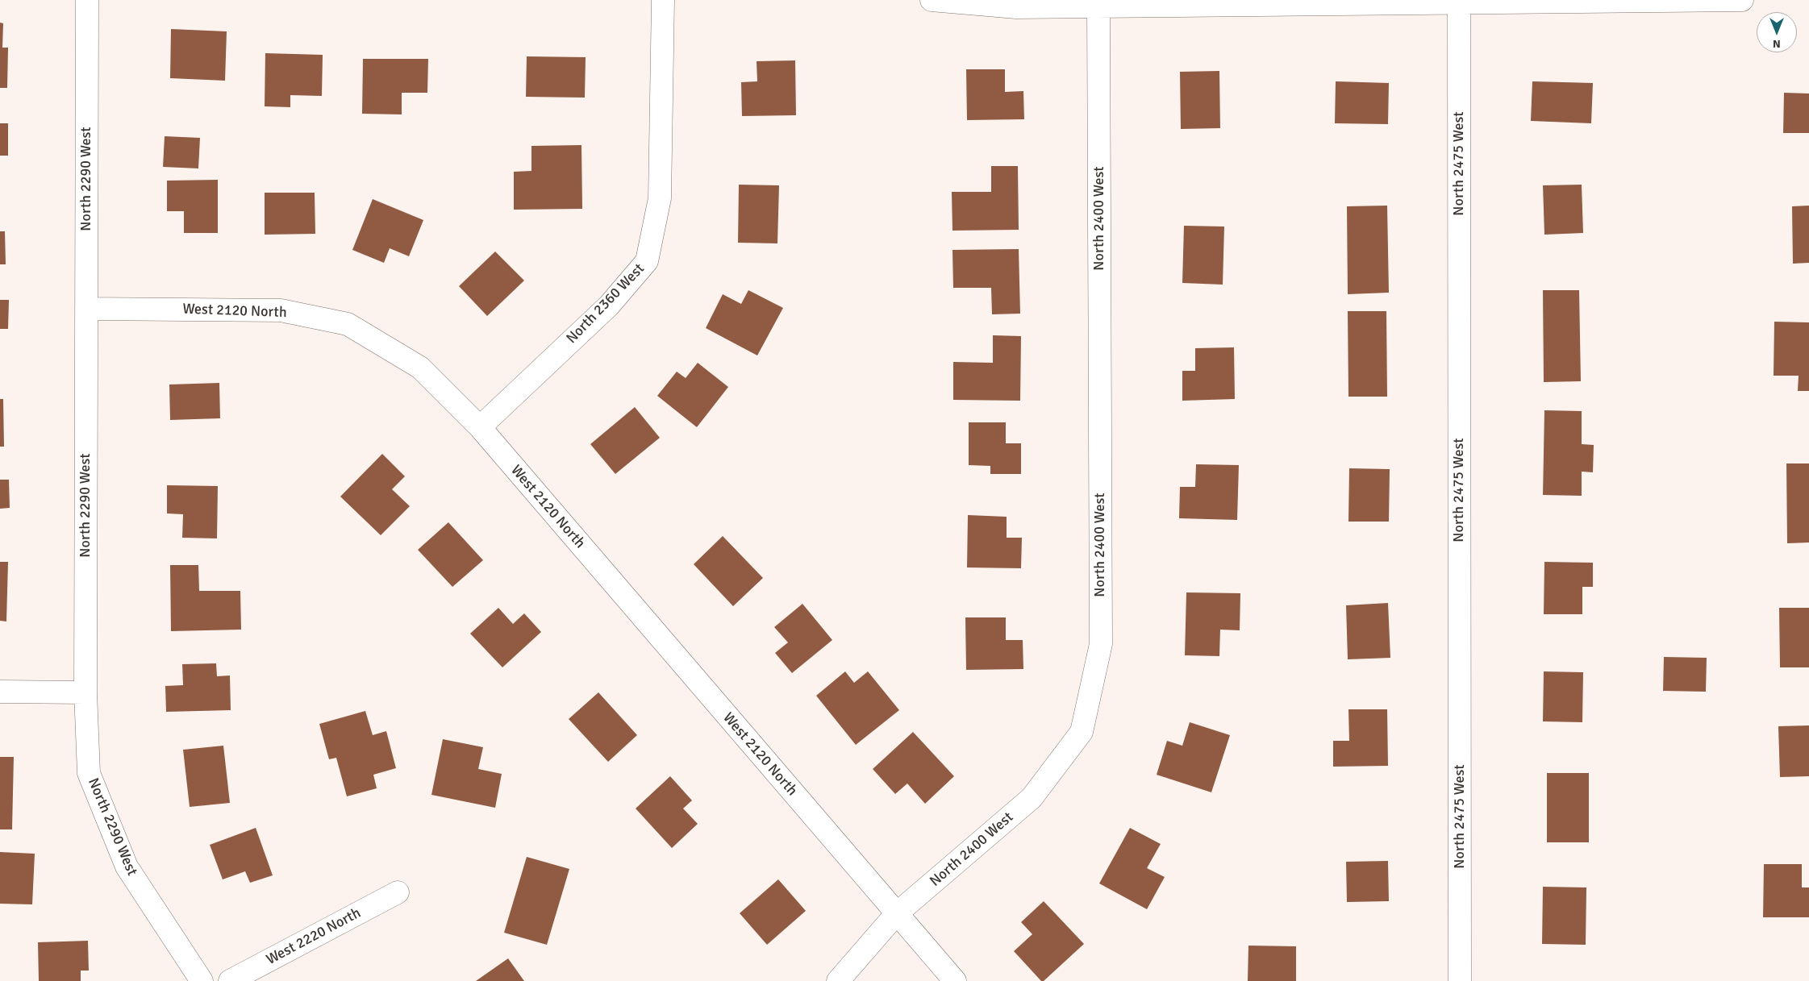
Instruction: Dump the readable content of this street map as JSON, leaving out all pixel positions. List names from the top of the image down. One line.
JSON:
{"streets":{"street":["North 2475 West","North 2290 West","North 2400 West","North 2360 West","West 2120 North","West 2220 North"]},"crossings":[["North 2290 West","West 2120 North"],["North 2400 West","West 2120 North"],["North 2360 West","West 2120 North"]],"north":"bottom"}
